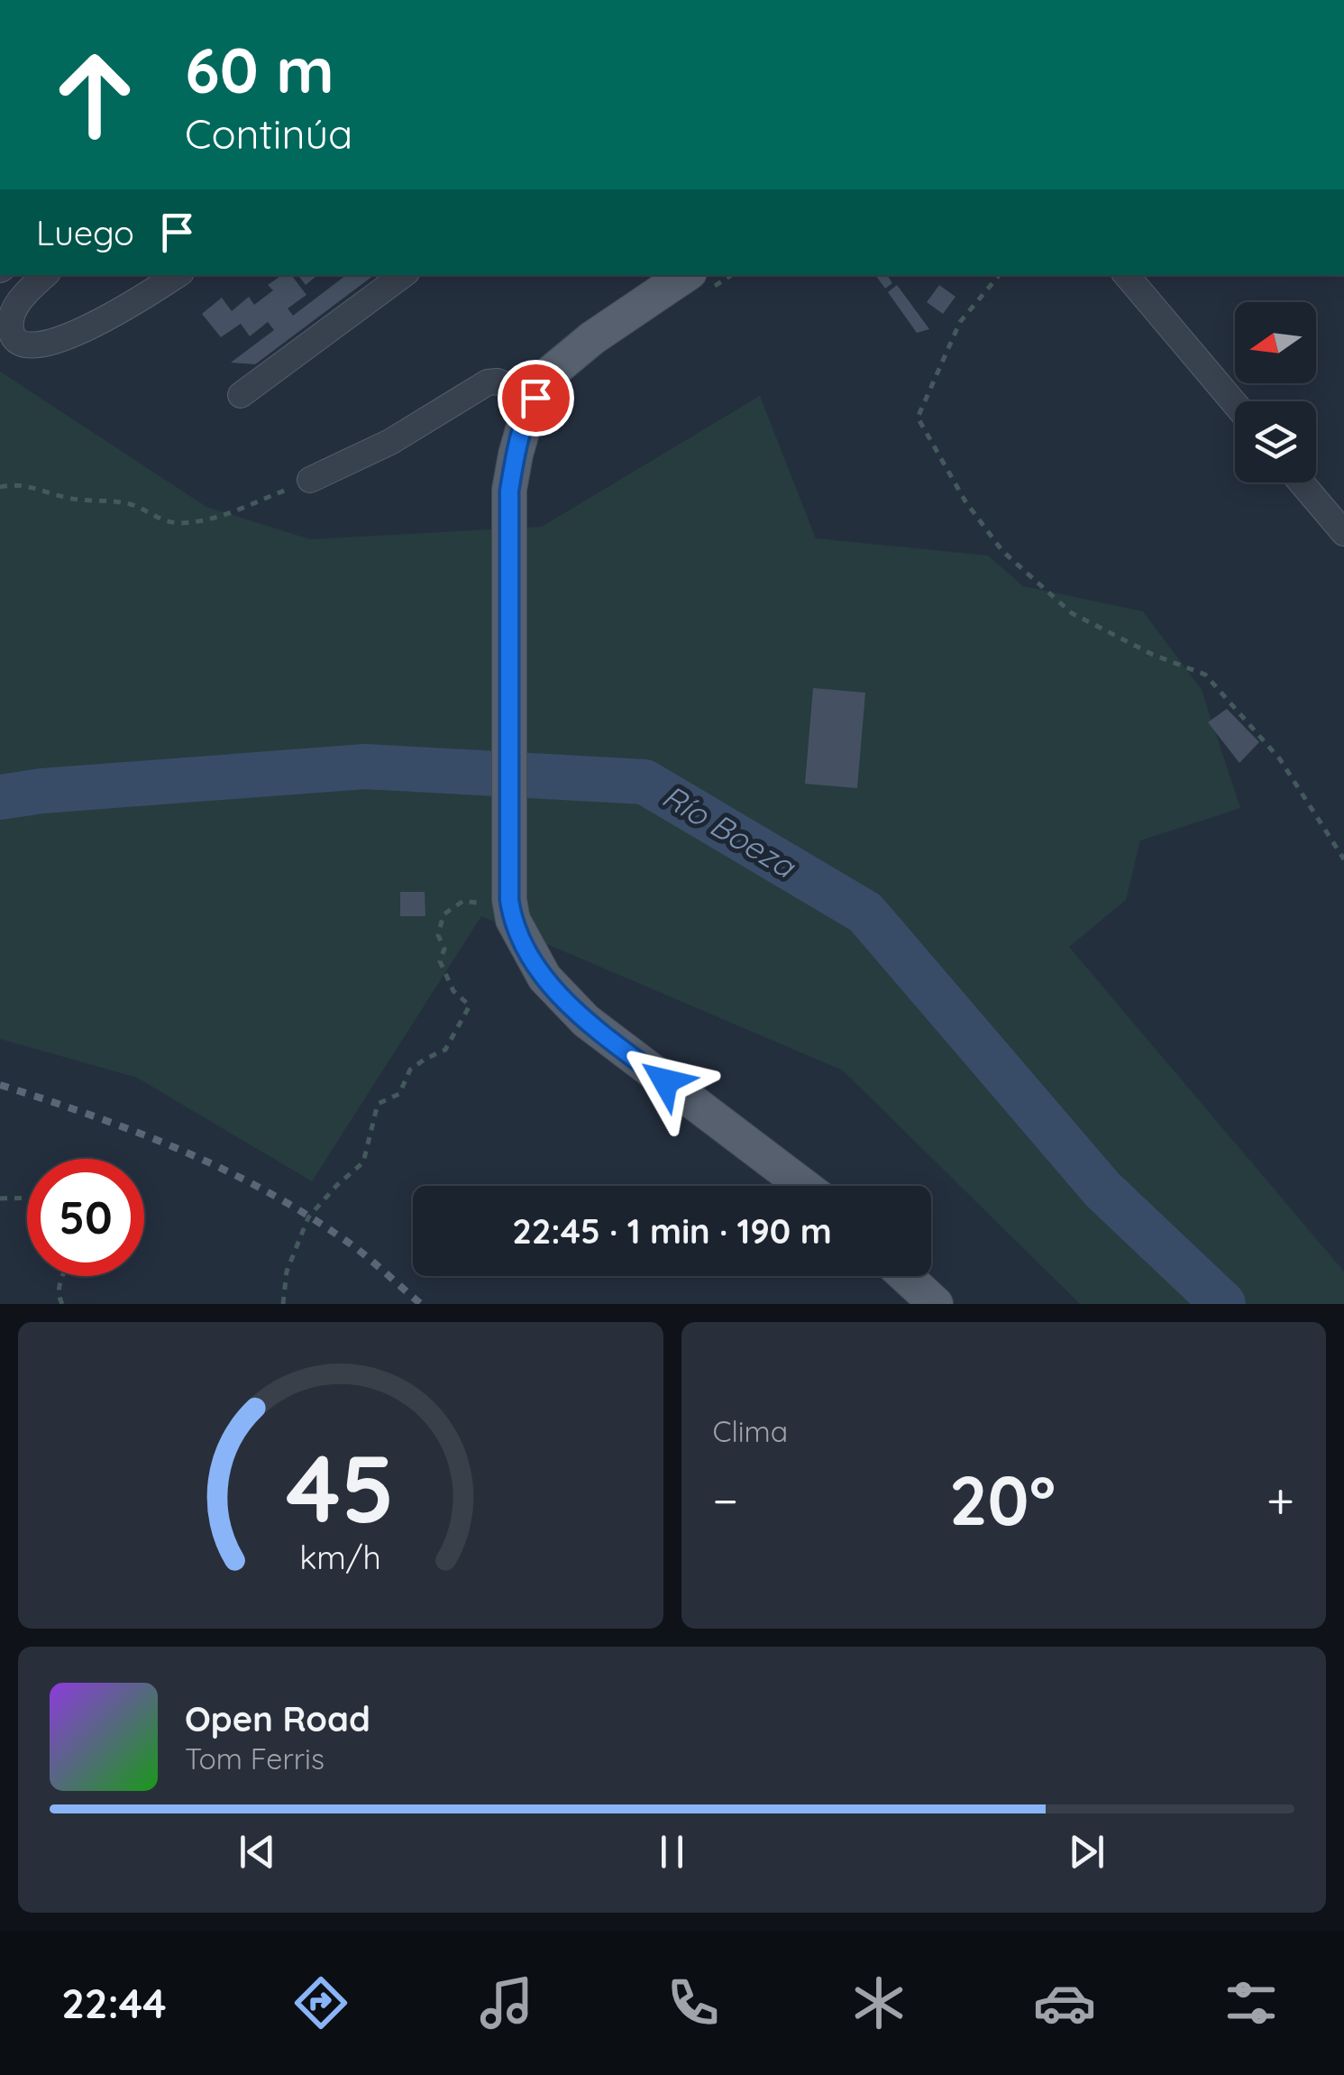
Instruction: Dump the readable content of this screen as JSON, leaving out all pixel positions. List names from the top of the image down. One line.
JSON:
{"water":["Río Boeza"],"north":"left","page":{"turn":["60 m","Continúa"],"then":"Luego","limit":"50","trip":"22:45 · 1 min · 190 m","tile":"Clima","heat":["−","20°","+"],"song":["Open Road","Tom Ferris"],"tabs":"22:44","gauge":["45","km/h"]}}
